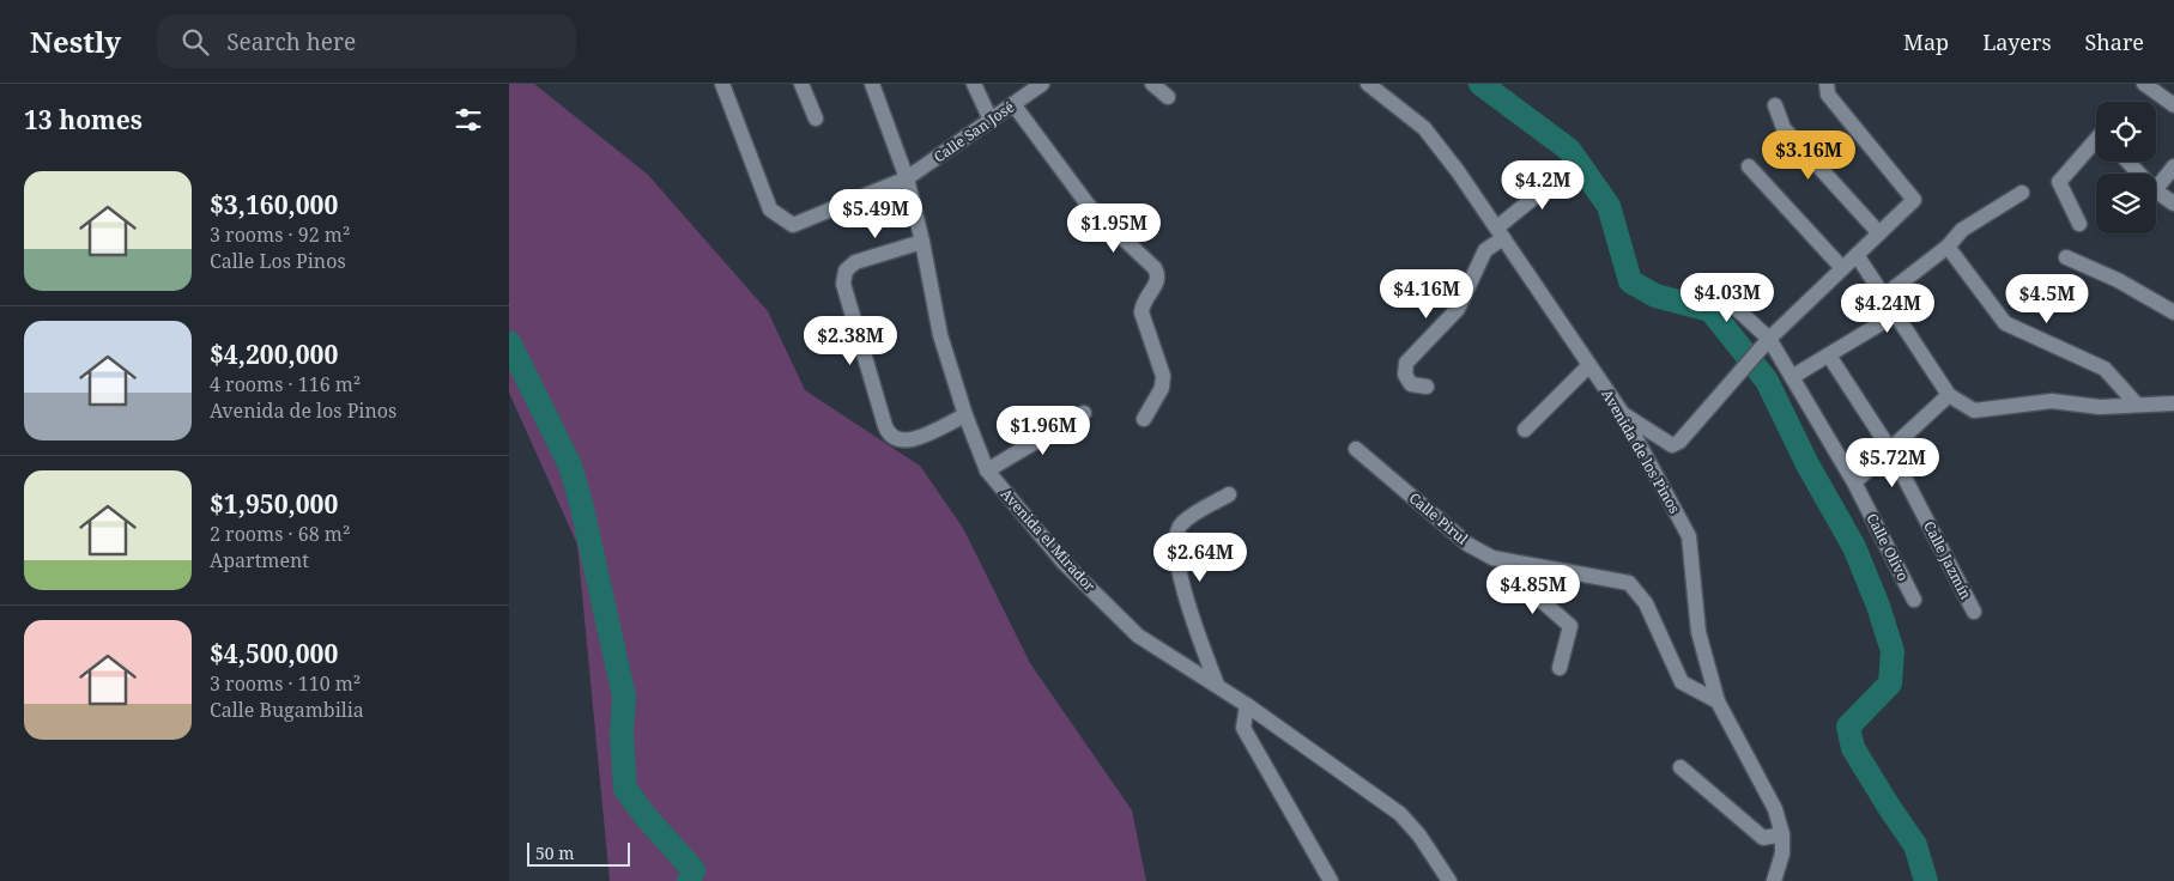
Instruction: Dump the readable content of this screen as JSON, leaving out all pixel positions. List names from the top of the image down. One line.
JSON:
{"streets":{"street":["Calle San José","Avenida de los Pinos","Calle Pirul","Avenida el Mirador","Calle Olivo","Calle Jazmín"]},"crossings":[["Calle San José","Avenida el Mirador"],["Avenida de los Pinos","Calle Pirul"]],"scale_bar":"50 m","page":{"header":"Nestly","search":"Search here","nav":["Map","Layers","Share"],"heading":"13 homes","price":["$3.16M","$4.2M","$5.49M","$1.95M","$4.16M","$4.03M","$4.5M","$4.24M","$2.38M","$1.96M","$5.72M","$2.64M","$4.85M"],"list":[{"name":"$3,160,000","note":"3 rooms · 92 m² · Calle Los Pinos"},{"name":"$4,200,000","note":"4 rooms · 116 m² · Avenida de los Pinos"},{"name":"$1,950,000","note":"2 rooms · 68 m² · Apartment"},{"name":"$4,500,000","note":"3 rooms · 110 m² · Calle Bugambilia"}],"scale":"50 m"}}
